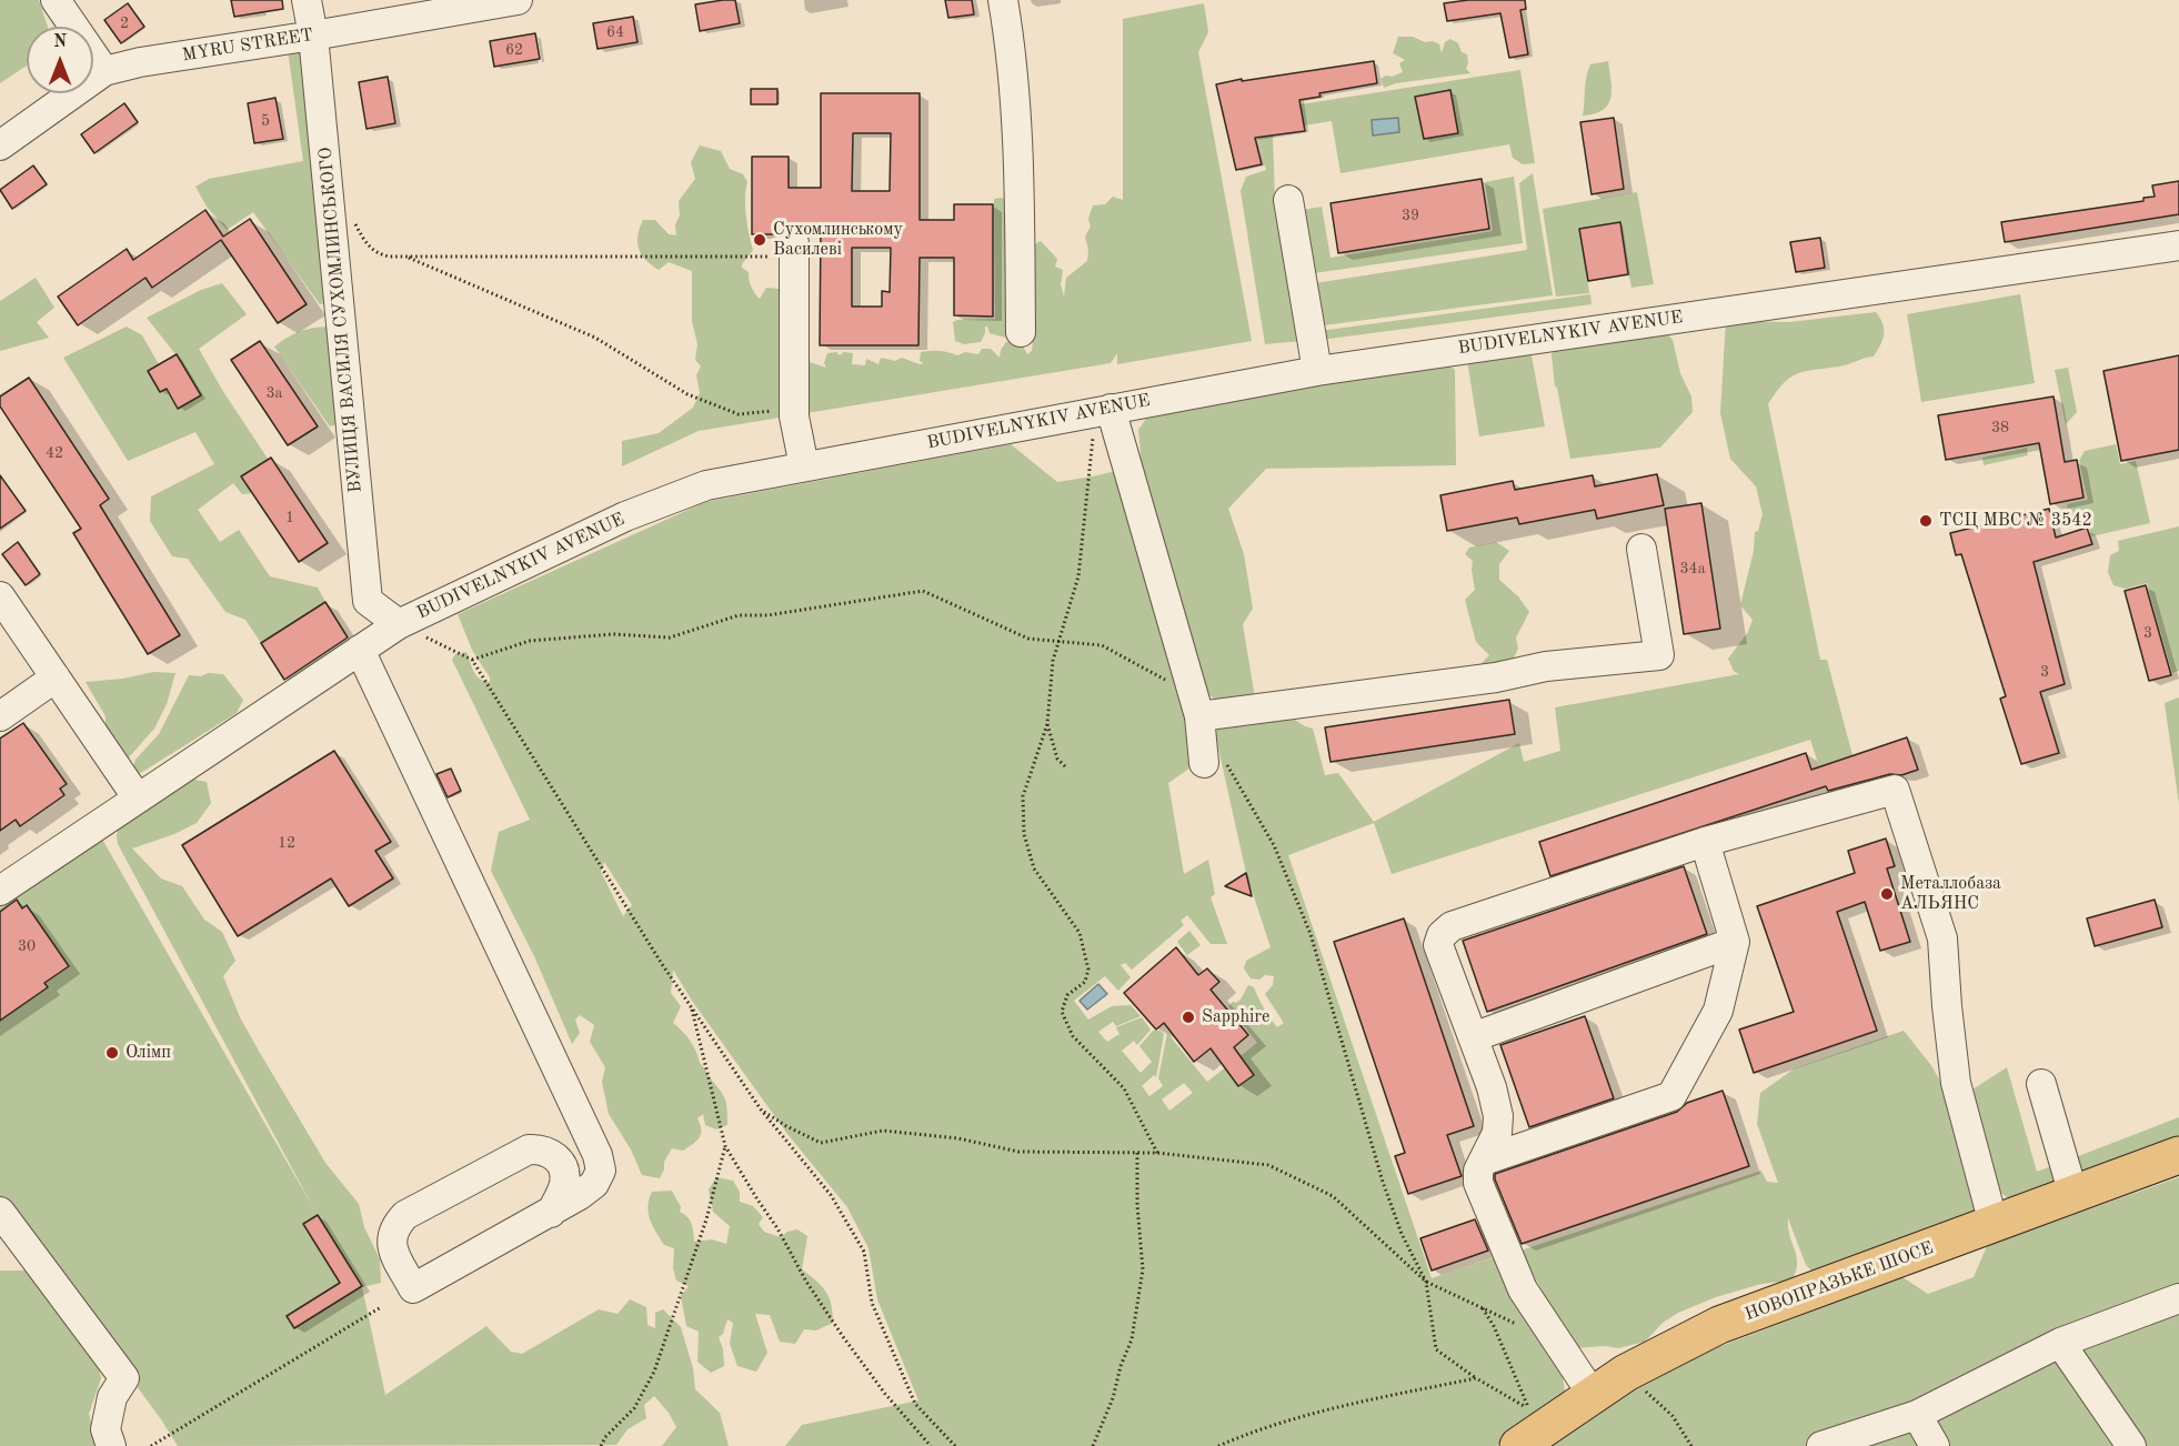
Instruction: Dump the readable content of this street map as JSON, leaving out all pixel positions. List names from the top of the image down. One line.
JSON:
{"streets":{"main road":["НОВОПРАЗЬКЕ ШОСЕ"],"street":["MYRU STREET","ВУЛИЦЯ ВАСИЛЯ СУХОМЛИНСЬКОГО","BUDIVELNYKIV AVENUE"]},"crossings":[["MYRU STREET","ВУЛИЦЯ ВАСИЛЯ СУХОМЛИНСЬКОГО"],["ВУЛИЦЯ ВАСИЛЯ СУХОМЛИНСЬКОГО","BUDIVELNYKIV AVENUE"]],"places":["Сухомлинському Василеві","ТСЦ МВС № 3542","Металлобаза АЛЬЯНС","Sapphire","Олімп"],"house_numbers":["2","64","62","5","39","3а","38","42","1","34а","3","3","12","30"],"north":"top"}
